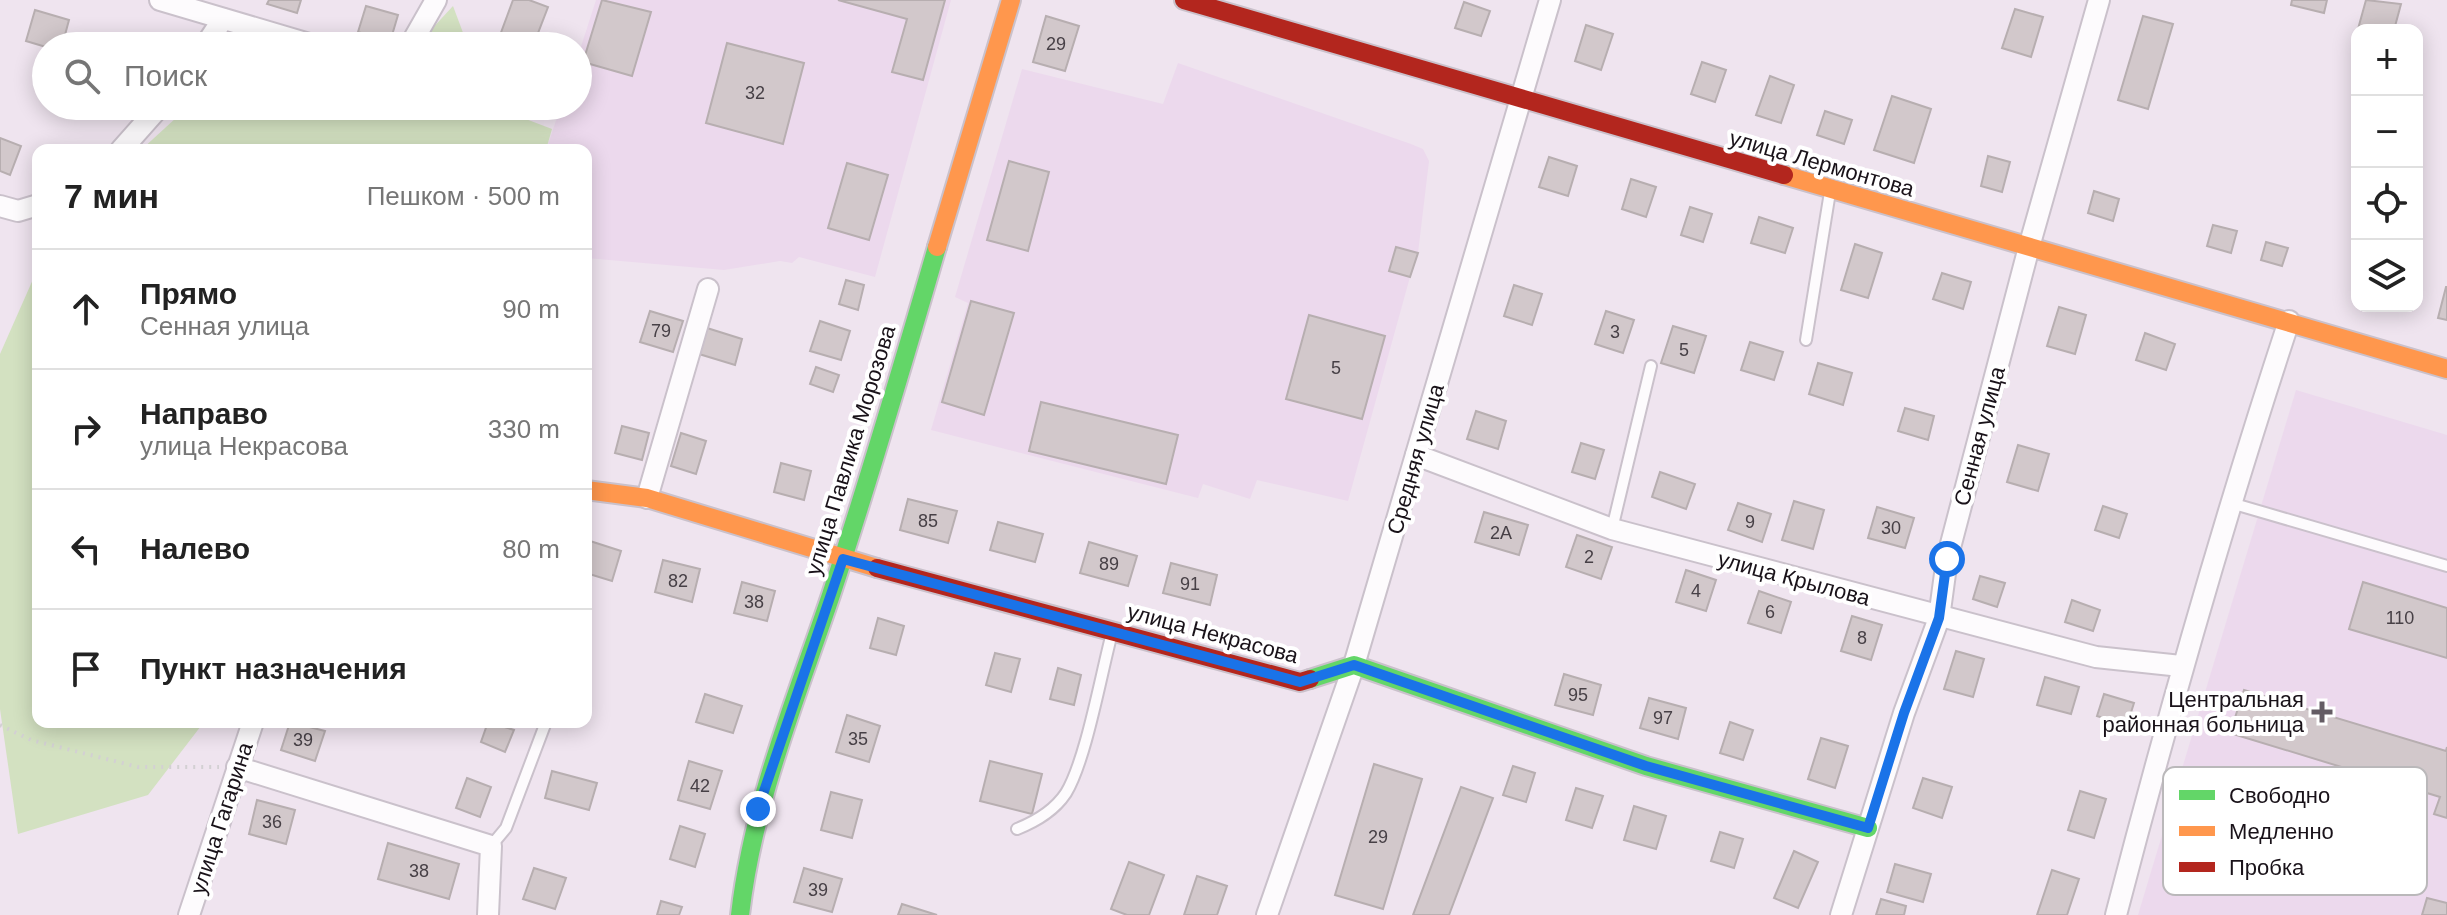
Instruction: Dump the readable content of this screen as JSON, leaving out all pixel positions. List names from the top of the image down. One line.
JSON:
{"streets":{"street":["улица Лермонтова","Сенная улица","улица Павлика Морозова","Средняя улица","улица Крылова","улица Некрасова","улица Гагарина"]},"crossings":[["улица Лермонтова","Сенная улица"],["улица Лермонтова","Средняя улица"],["Сенная улица","улица Крылова"],["улица Павлика Морозова","улица Некрасова"],["Средняя улица","улица Крылова"],["Средняя улица","улица Некрасова"]],"places":{"health":["Центральная районная больница"]},"house_numbers":["29","32","79","3","5","5","85","9","30","2А","2","89","82","91","4","38","6","110","8","95","97","35","39","42","36","29","38","39"],"legend":["Свободно","Медленно","Пробка"],"page":{"map_buttons":["+","−"],"search":"Поиск","heading":["7 мин","Пешком · 500 m"],"list":[["Прямо","Сенная улица","90 m"],["Направо","улица Некрасова","330 m"],["Налево","80 m"],"Пункт назначения"]}}
